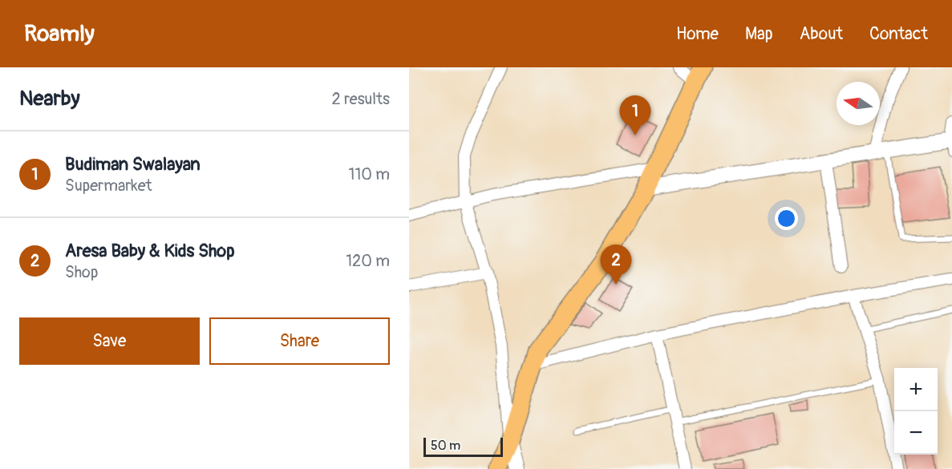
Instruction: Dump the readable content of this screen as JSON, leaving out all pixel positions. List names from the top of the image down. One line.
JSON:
{"scale_bar":"50 m","north":"left","page":{"header":"Roamly","nav":["Home","Map","About","Contact"],"heading":["Nearby","2 results"],"pins":["1","2"],"list":[{"mark":"1","name":"Budiman Swalayan","note":"Supermarket","value":"110 m"},{"mark":"2","name":"Aresa Baby & Kids Shop","note":"Shop","value":"120 m"}],"buttons":["Save","Share"],"map_buttons":["+","−"],"scale":"50 m"}}
